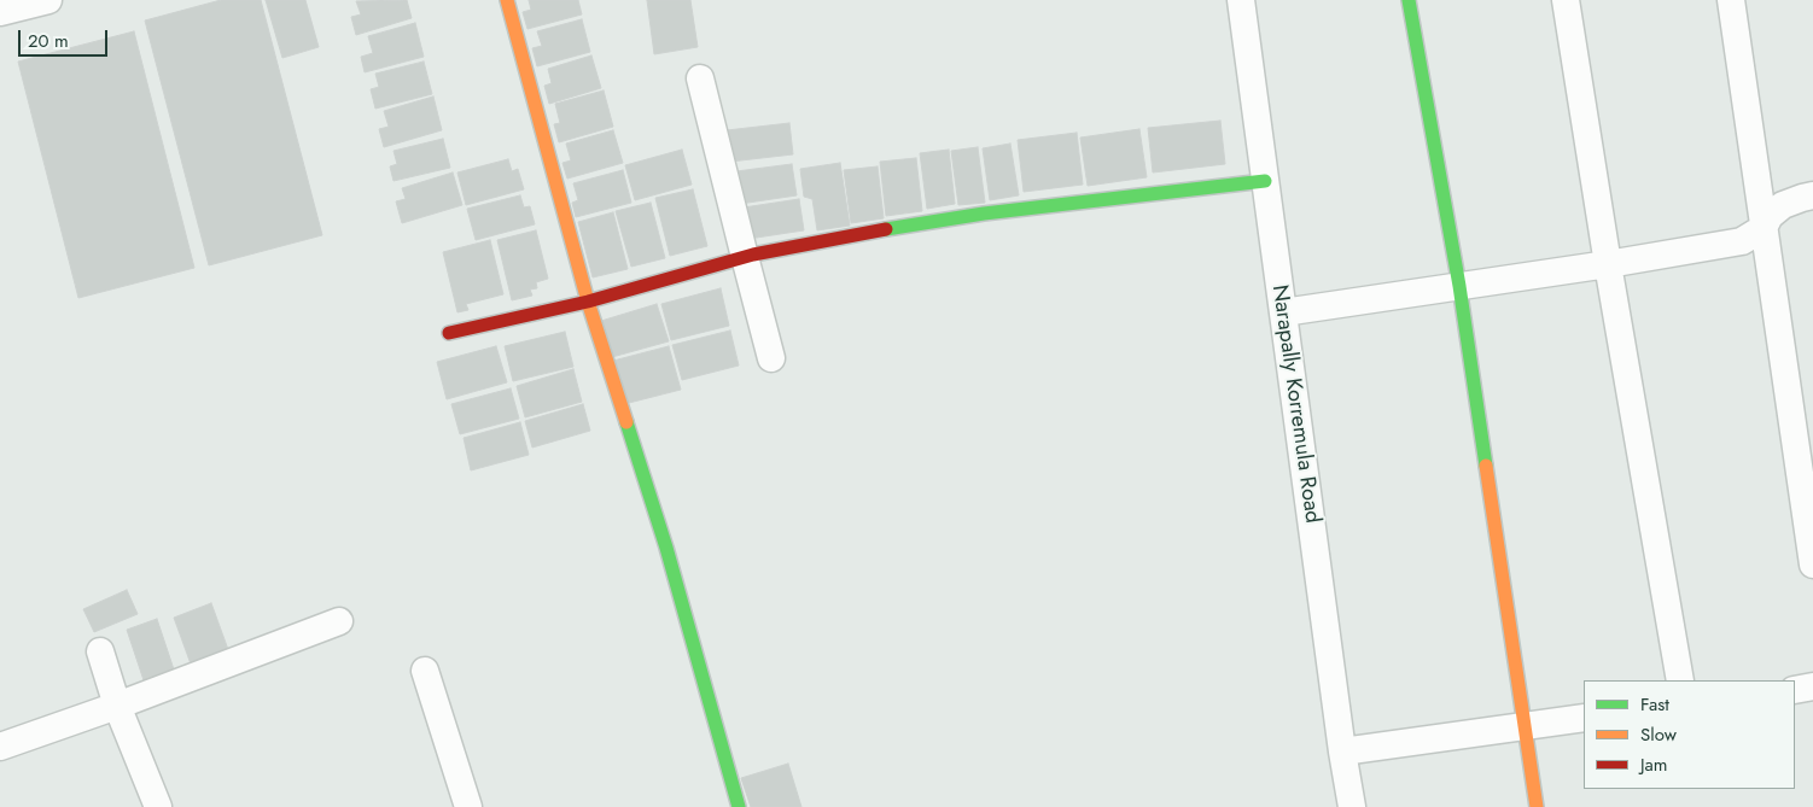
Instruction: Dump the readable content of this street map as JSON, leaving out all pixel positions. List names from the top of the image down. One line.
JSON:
{"streets":{"street":["Narapally Korremula Road"]},"legend":["Fast","Slow","Jam"],"scale_bar":"20 m"}
